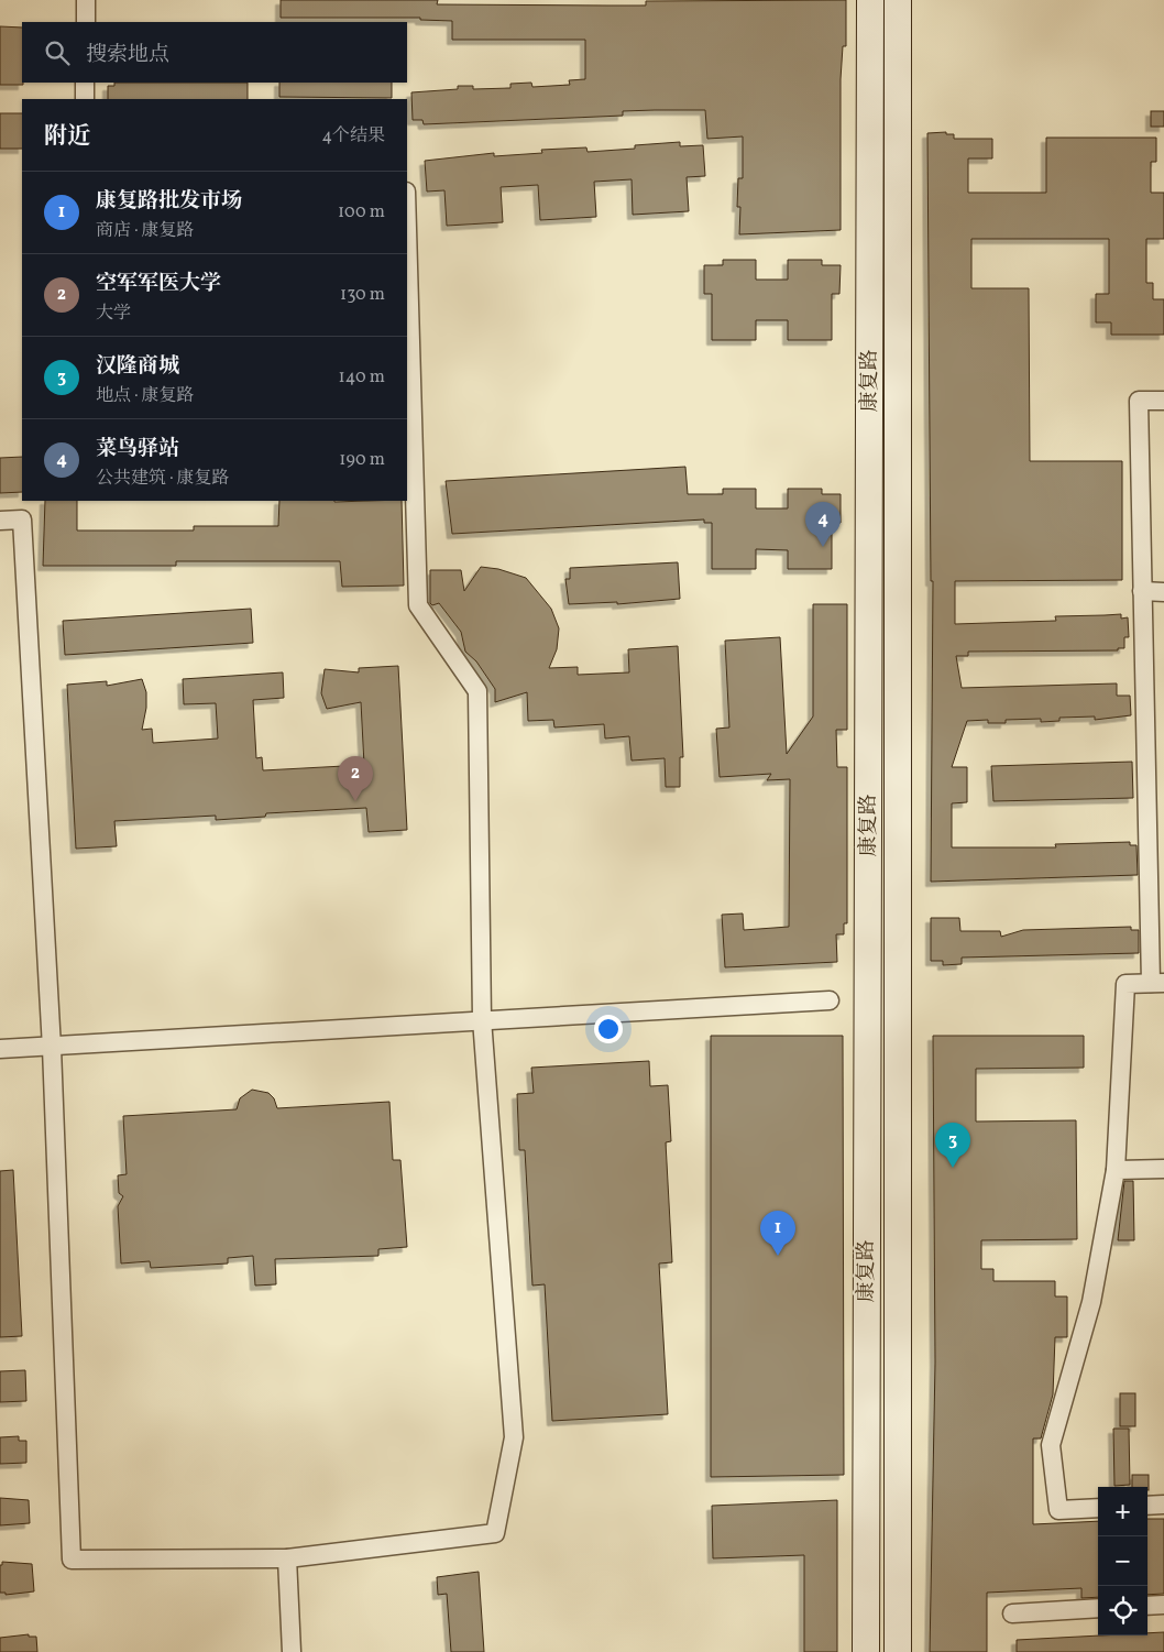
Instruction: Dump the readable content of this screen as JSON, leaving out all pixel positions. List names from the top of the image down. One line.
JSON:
{"streets":{"main road":["康复路"]},"page":{"search":"搜索地点","heading":["附近","4个结果"],"list":[{"mark":"1","name":"康复路批发市场","note":"商店 · 康复路","value":"100 m"},{"mark":"2","name":"空军军医大学","note":"大学","value":"130 m"},{"mark":"3","name":"汉隆商城","note":"地点 · 康复路","value":"140 m"},{"mark":"4","name":"菜鸟驿站","note":"公共建筑 · 康复路","value":"190 m"}],"pins":["4","2","3","1"],"map_buttons":["+","−"]}}
